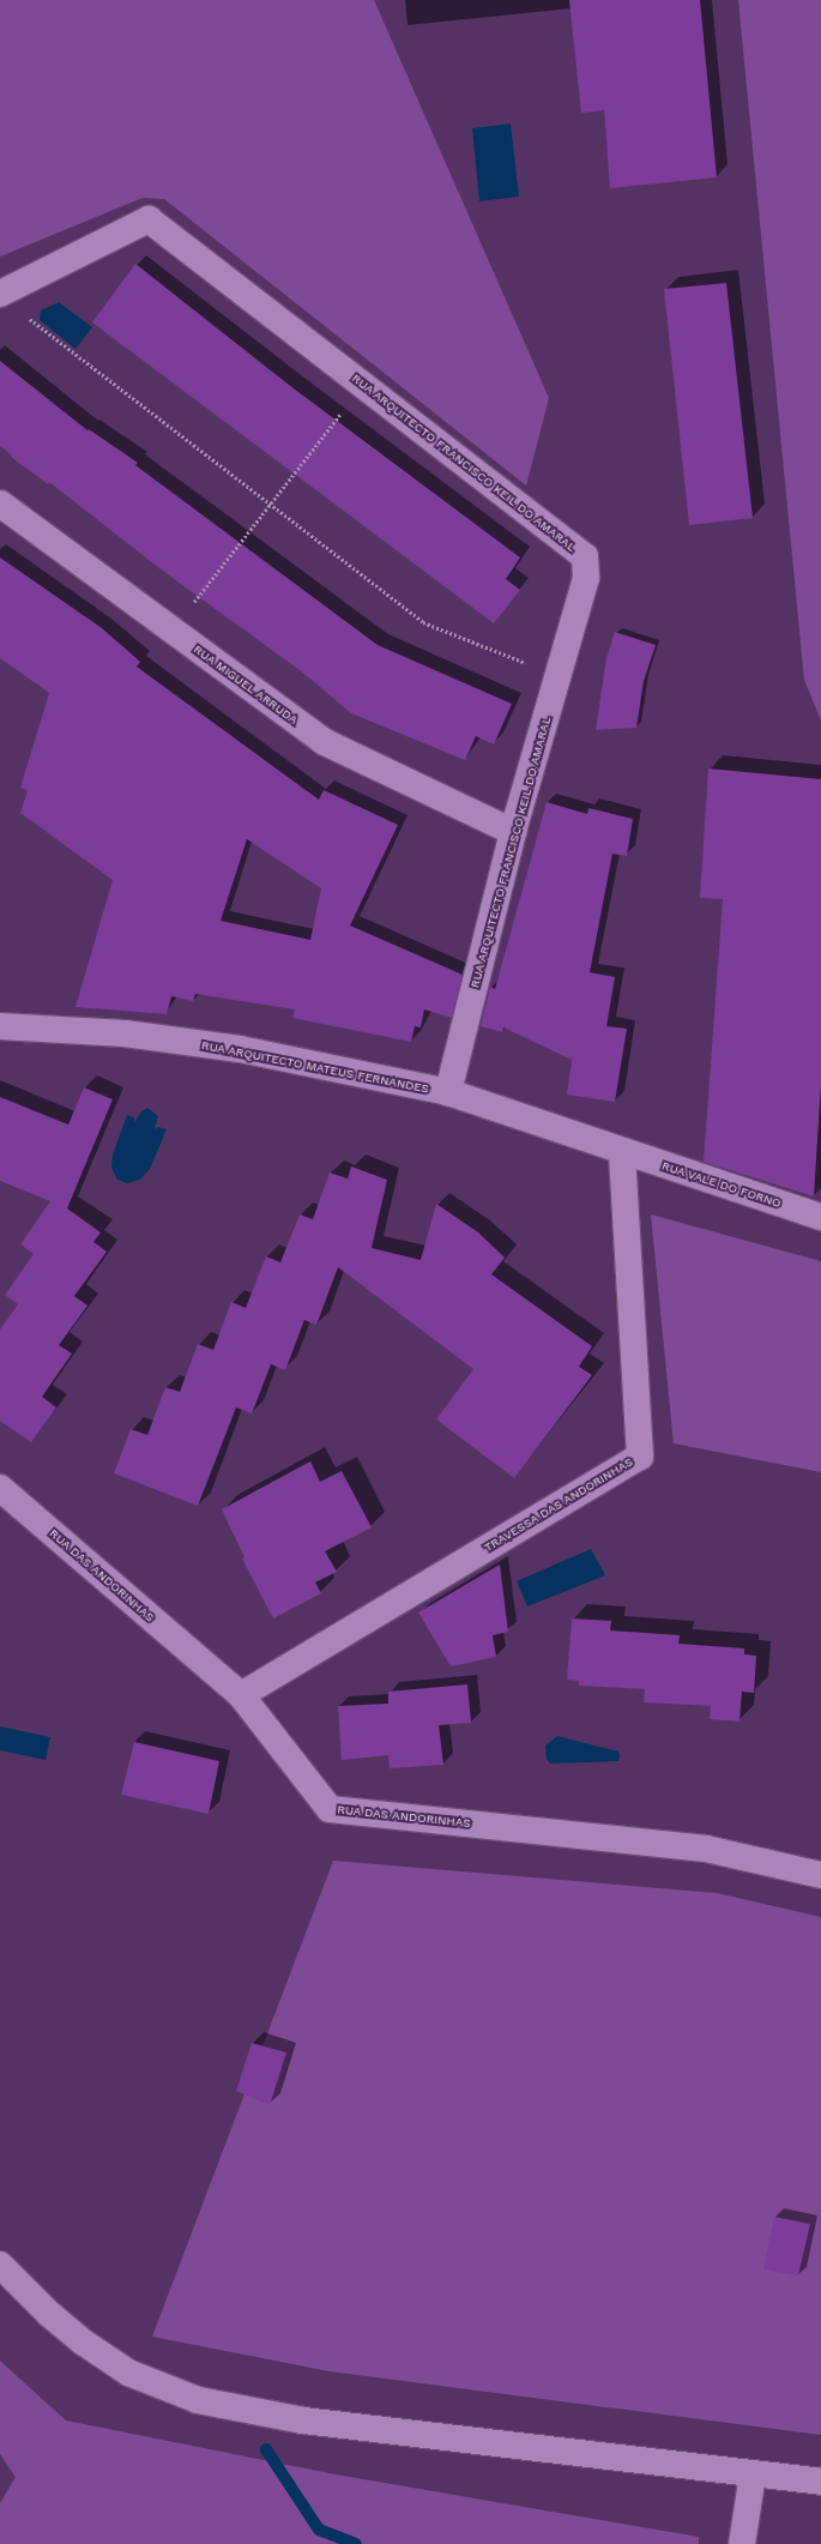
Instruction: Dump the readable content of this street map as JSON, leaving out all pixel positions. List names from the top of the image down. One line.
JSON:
{"streets":{"street":["RUA ARQUITECTO FRANCISCO KEIL DO AMARAL","RUA MIGUEL ARRUDA","RUA ARQUITECTO MATEUS FERNANDES","RUA VALE DO FORNO","TRAVESSA DAS ANDORINHAS","RUA DAS ANDORINHAS"]},"crossings":[["RUA ARQUITECTO FRANCISCO KEIL DO AMARAL","RUA MIGUEL ARRUDA"],["RUA ARQUITECTO FRANCISCO KEIL DO AMARAL","RUA ARQUITECTO MATEUS FERNANDES"],["RUA ARQUITECTO MATEUS FERNANDES","RUA VALE DO FORNO"],["RUA ARQUITECTO MATEUS FERNANDES","TRAVESSA DAS ANDORINHAS"],["RUA VALE DO FORNO","TRAVESSA DAS ANDORINHAS"],["TRAVESSA DAS ANDORINHAS","RUA DAS ANDORINHAS"]]}
